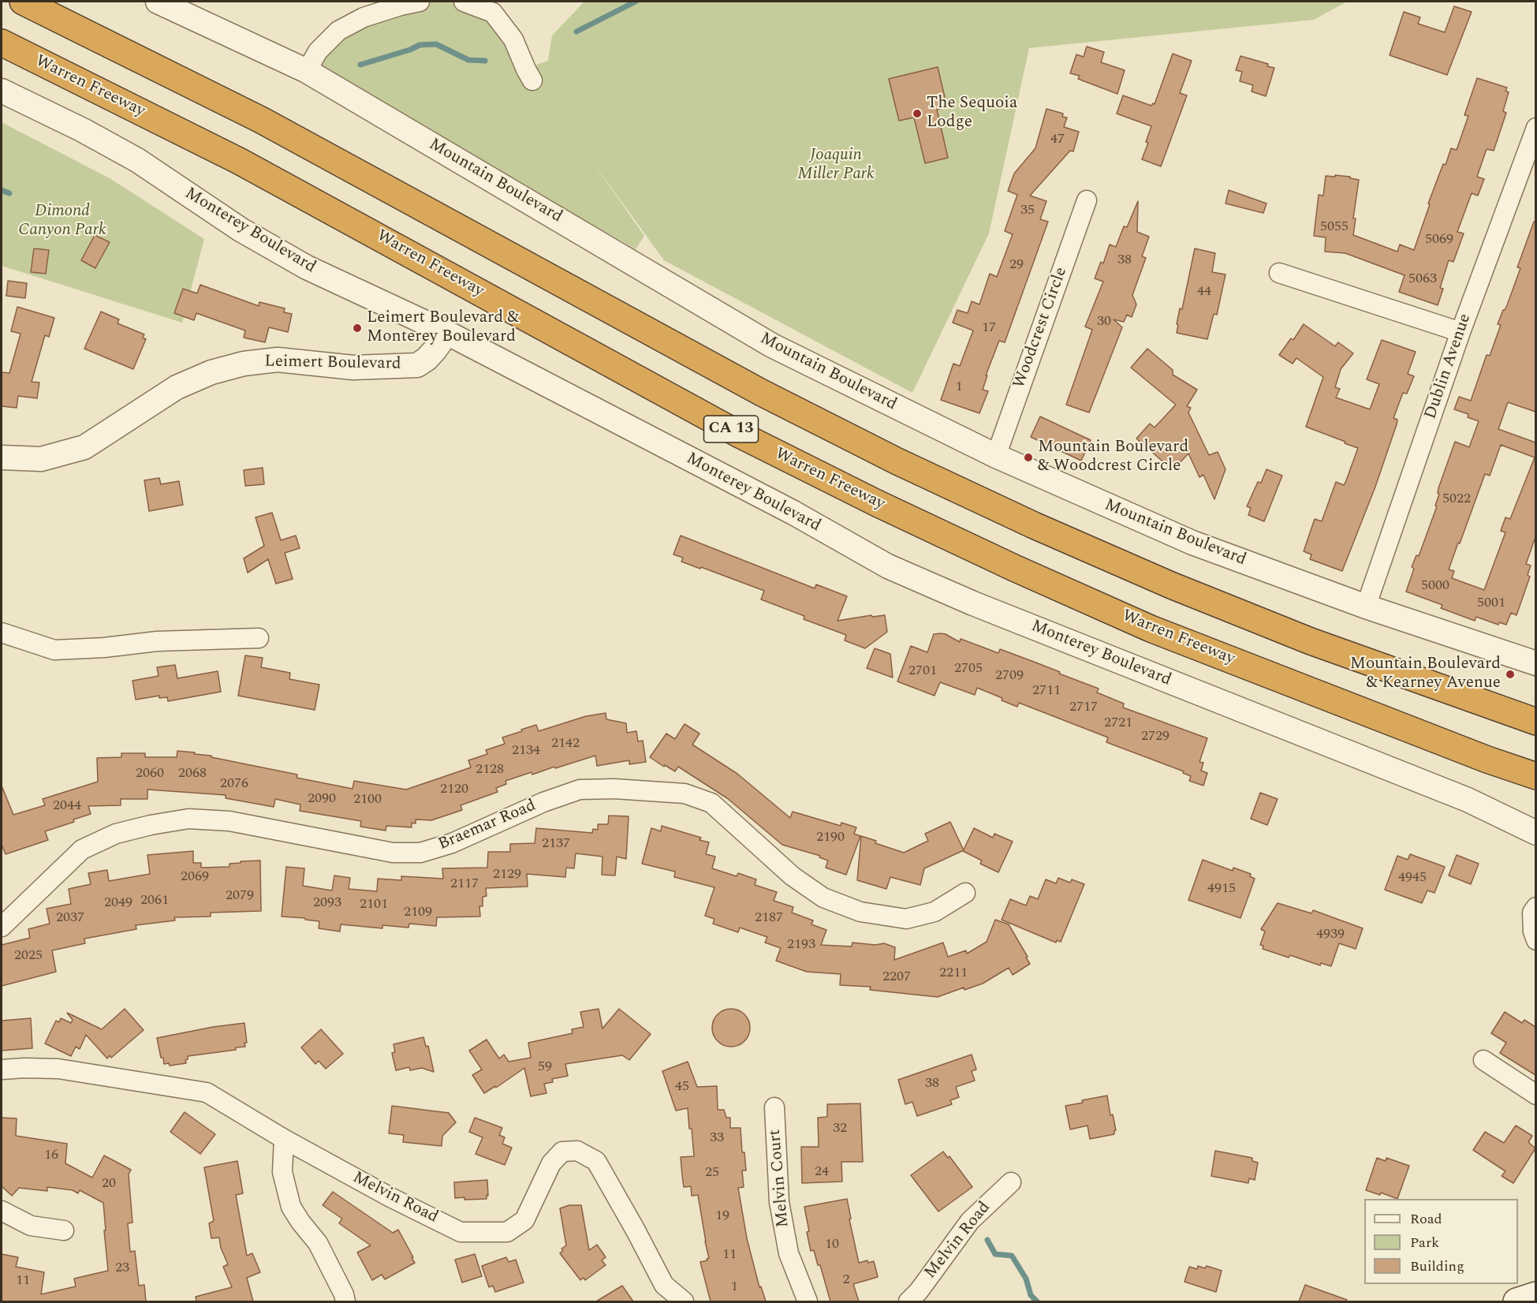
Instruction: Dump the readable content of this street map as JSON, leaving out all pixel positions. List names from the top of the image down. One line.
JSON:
{"streets":{"highway":["Warren Freeway","CA 13"],"street":["Mountain Boulevard","Monterey Boulevard","Woodcrest Circle","Leimert Boulevard","Dublin Avenue","Braemar Road","Melvin Court","Melvin Road"]},"crossings":[["Mountain Boulevard","Woodcrest Circle"],["Mountain Boulevard","Dublin Avenue"],["Monterey Boulevard","Leimert Boulevard"]],"parks":["Joaquin Miller Park","Dimond Canyon Park"],"places":["The Sequoia Lodge","Leimert Boulevard & Monterey Boulevard","Mountain Boulevard & Woodcrest Circle","Mountain Boulevard & Kearney Avenue"],"house_numbers":["47","35","5055","5069","38","29","5063","44","30","17","1","5022","5000","5001","2705","2701","2709","2711","2717","2721","2729","2142","2134","2128","2060","2068","2076","2120","2090","2100","2044","2190","2137","2129","2069","4945","2117","4915","2079","2061","2049","2093","2101","2109","2037","2187","4939","2193","2025","2211","2207","59","38","45","32","33","16","24","25","20","19","10","11","23","2","11","1"],"legend":["Road","Park","Building"]}
